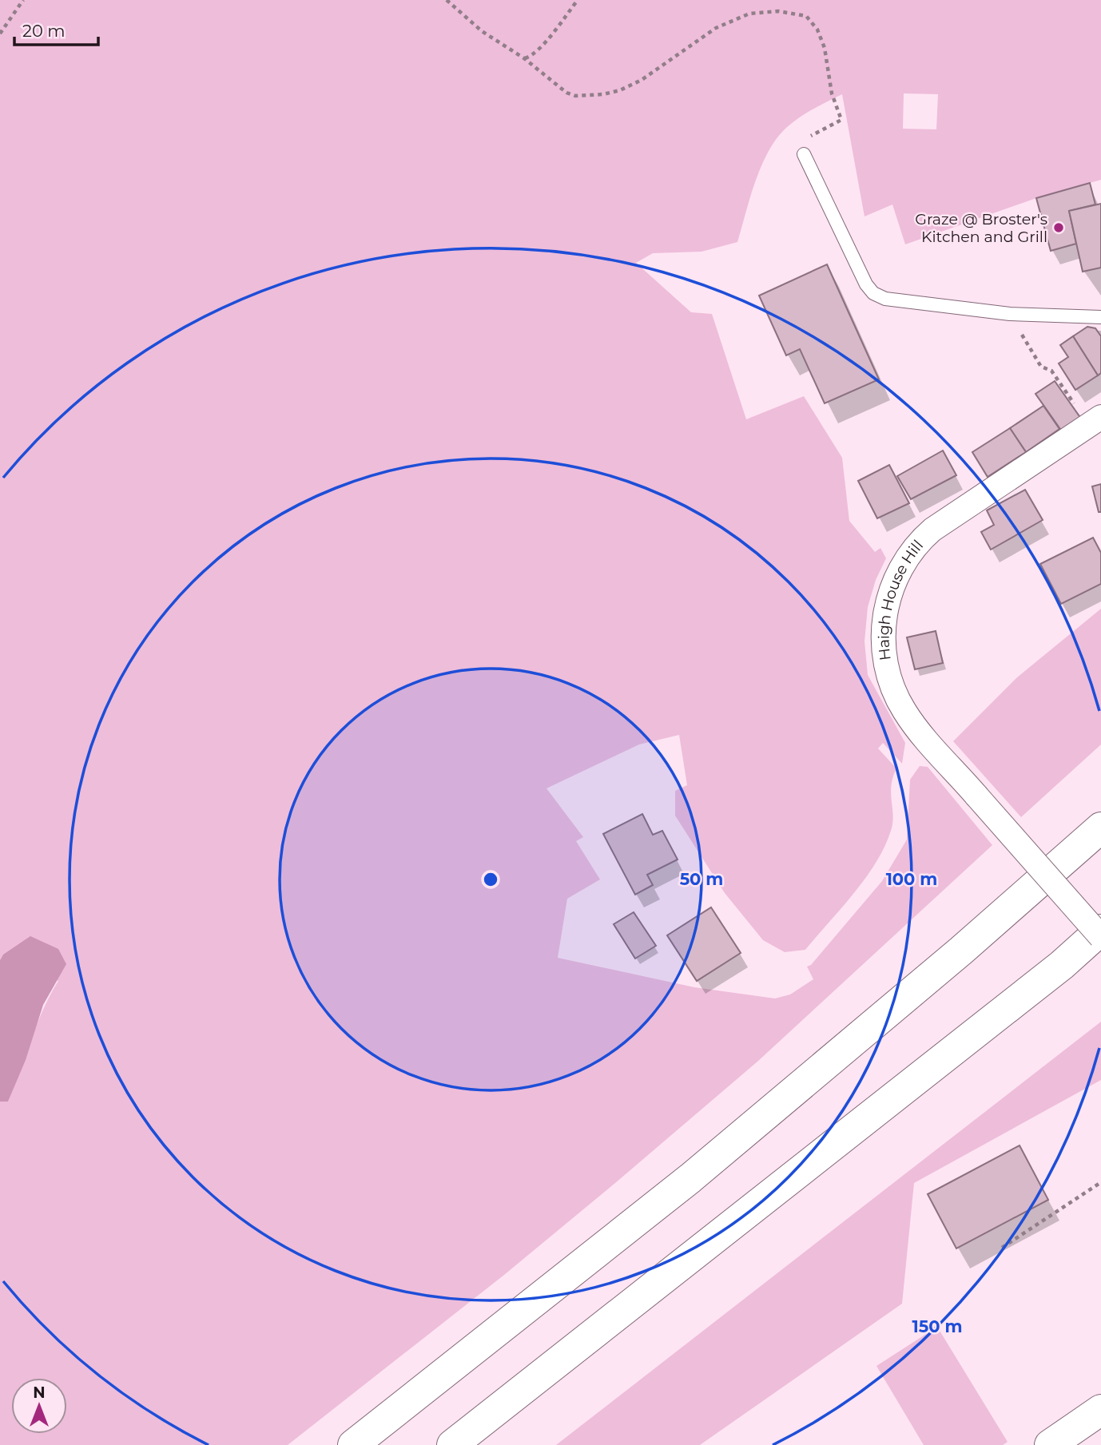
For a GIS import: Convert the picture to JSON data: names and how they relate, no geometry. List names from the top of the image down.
{
  "streets": {
    "street": ["Haigh House Hill"]
  },
  "places": ["Graze @ Broster's Kitchen and Grill"],
  "scale_bar": "20 m",
  "north": "top",
  "rings": ["50 m", "100 m", "150 m"]
}
